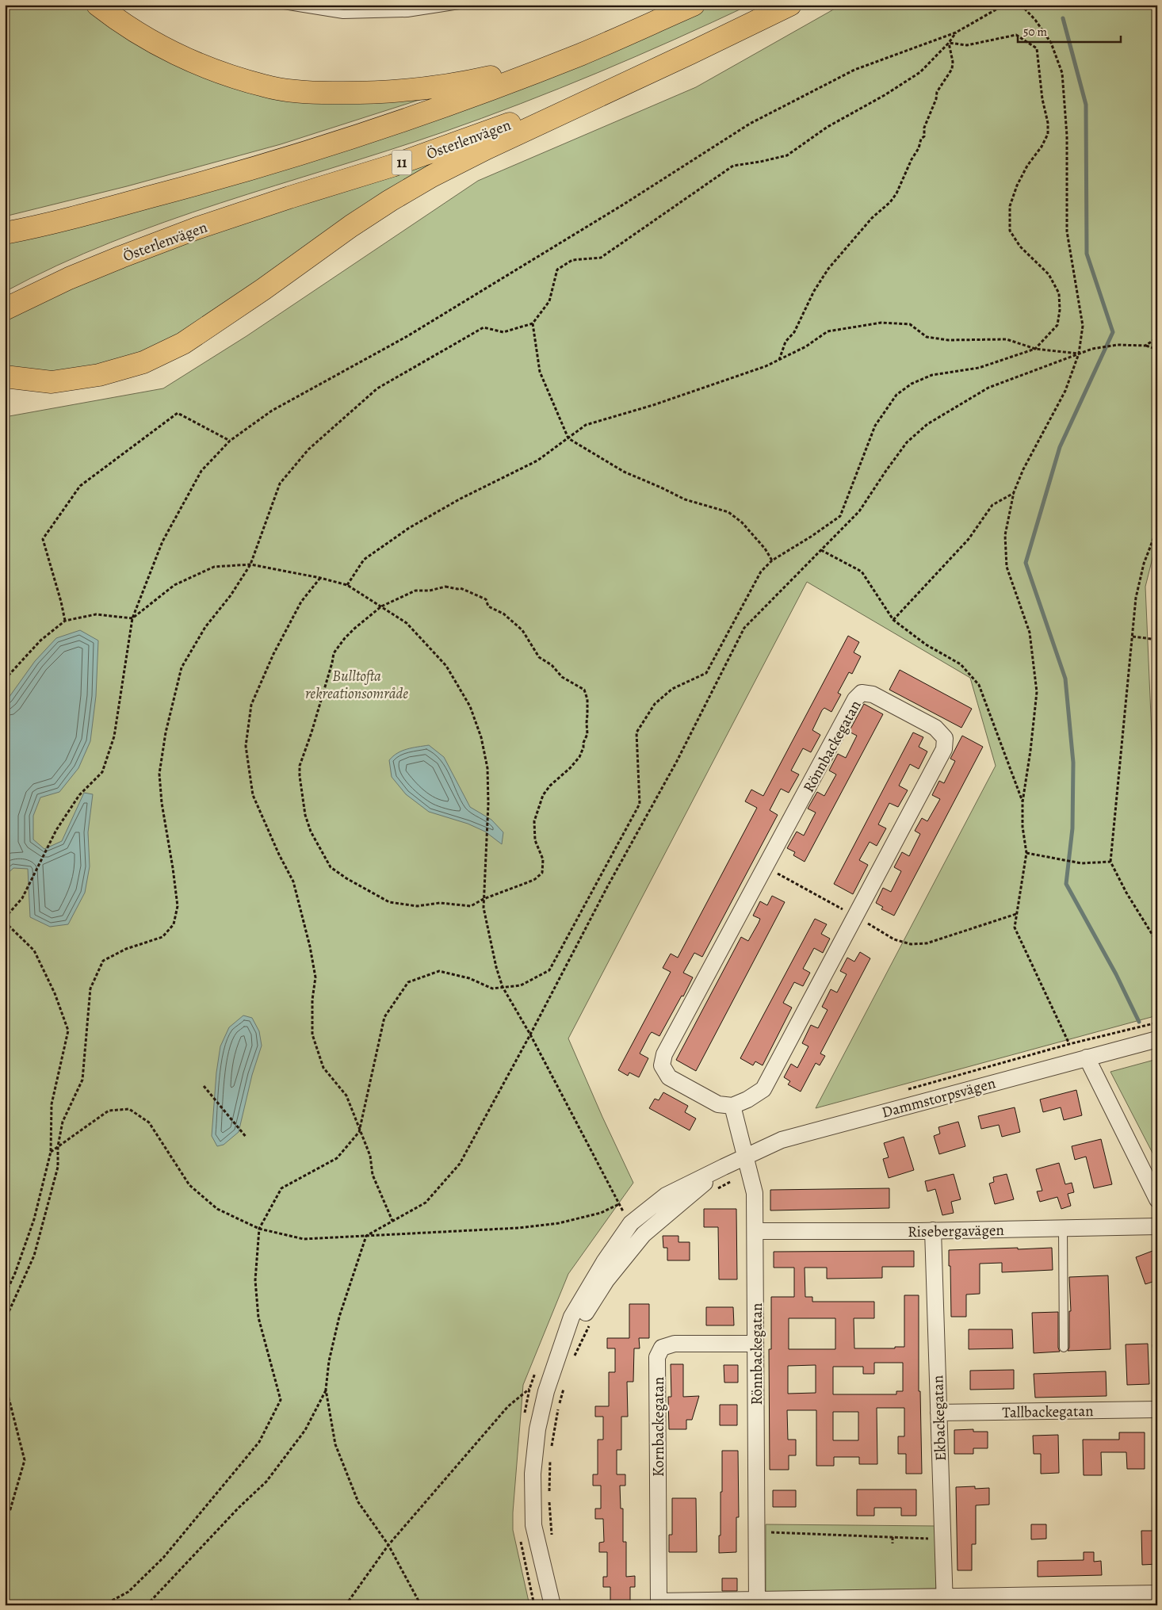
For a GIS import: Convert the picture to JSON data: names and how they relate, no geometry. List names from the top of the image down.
{
  "streets": {
    "highway": ["Österlenvägen", "11"],
    "street": [
      "Rönnbackegatan",
      "Dammstorpsvägen",
      "Risebergavägen",
      "Tallbackegatan",
      "Ekbackegatan",
      "Kornbackegatan"
    ]
  },
  "crossings": [
    ["Rönnbackegatan", "Dammstorpsvägen"],
    ["Rönnbackegatan", "Risebergavägen"],
    ["Rönnbackegatan", "Kornbackegatan"],
    ["Risebergavägen", "Ekbackegatan"],
    ["Tallbackegatan", "Ekbackegatan"]
  ],
  "parks": ["Bulltofta rekreationsområde"],
  "scale_bar": "50 m"
}
